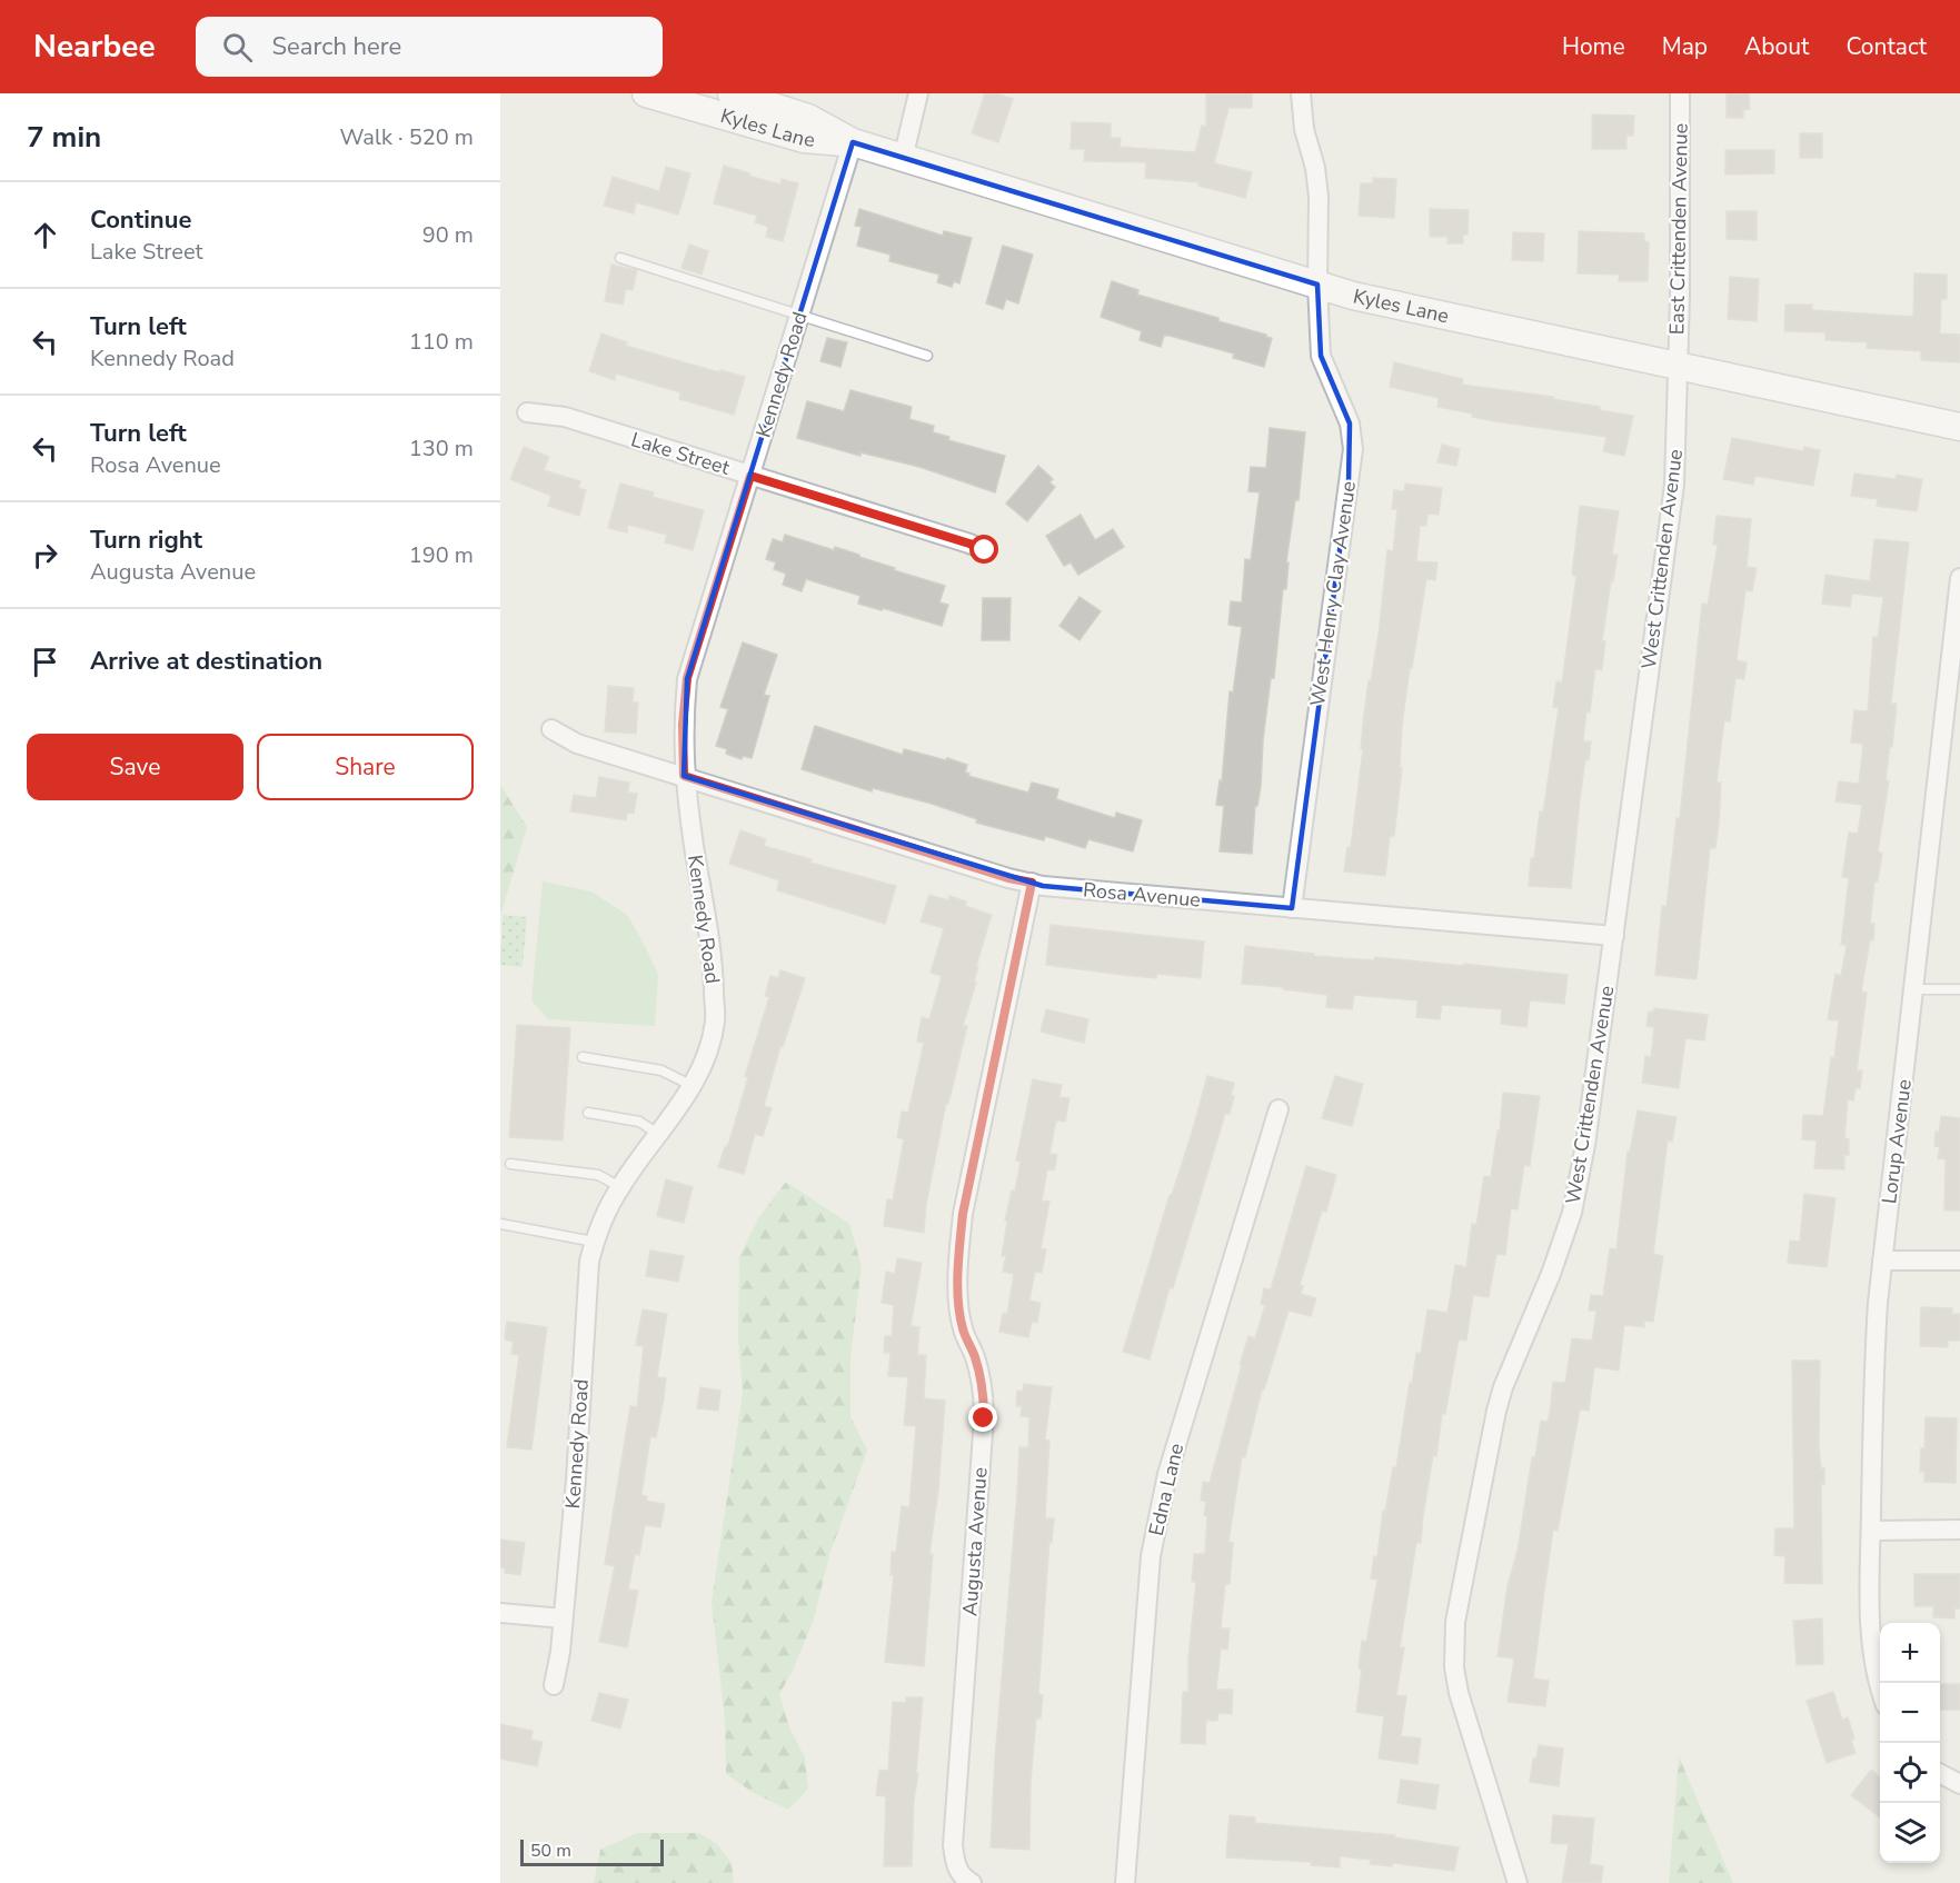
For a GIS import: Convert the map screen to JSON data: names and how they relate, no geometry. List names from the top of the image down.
{
  "streets": {
    "main road": ["Kyles Lane"],
    "street": [
      "East Crittenden Avenue",
      "Kennedy Road",
      "Lake Street",
      "West Crittenden Avenue",
      "West Henry Clay Avenue",
      "Rosa Avenue",
      "Lorup Avenue",
      "Edna Lane",
      "Augusta Avenue"
    ]
  },
  "crossings": [
    ["Kyles Lane", "East Crittenden Avenue"],
    ["Kyles Lane", "Kennedy Road"],
    ["Kyles Lane", "West Crittenden Avenue"],
    ["Kyles Lane", "West Henry Clay Avenue"],
    ["East Crittenden Avenue", "West Crittenden Avenue"],
    ["Kennedy Road", "Lake Street"],
    ["Kennedy Road", "Rosa Avenue"],
    ["West Crittenden Avenue", "Rosa Avenue"],
    ["West Henry Clay Avenue", "Rosa Avenue"],
    ["Rosa Avenue", "Augusta Avenue"]
  ],
  "scale_bar": "50 m",
  "page": {
    "header": "Nearbee",
    "search": "Search here",
    "nav": [
      "Home",
      "Map",
      "About",
      "Contact"
    ],
    "heading": ["7 min", "Walk · 520 m"],
    "list": [
      ["Continue", "Lake Street", "90 m"],
      ["Turn left", "Kennedy Road", "110 m"],
      ["Turn left", "Rosa Avenue", "130 m"],
      ["Turn right", "Augusta Avenue", "190 m"],
      "Arrive at destination"
    ],
    "buttons": ["Save", "Share"],
    "map_buttons": ["+", "−"],
    "scale": "50 m"
  }
}
